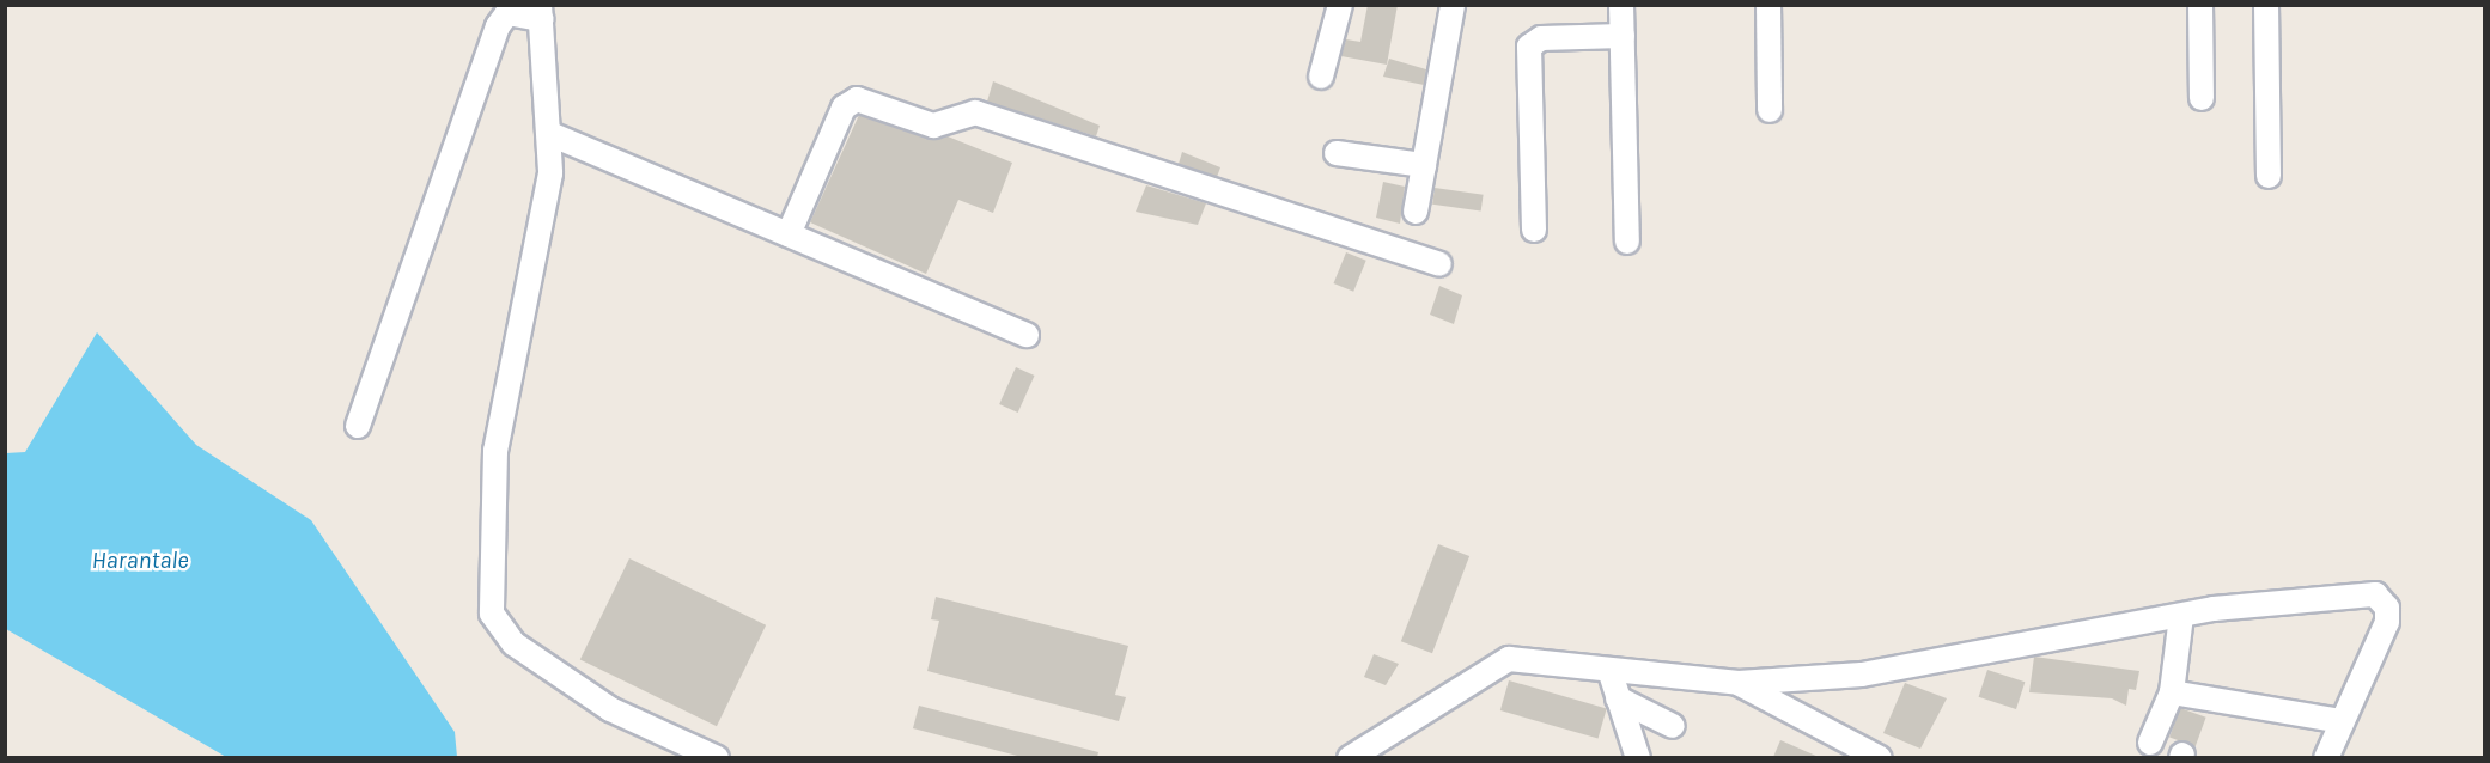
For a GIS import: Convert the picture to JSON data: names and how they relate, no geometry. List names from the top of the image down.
{
  "water": ["Harantale"]
}
